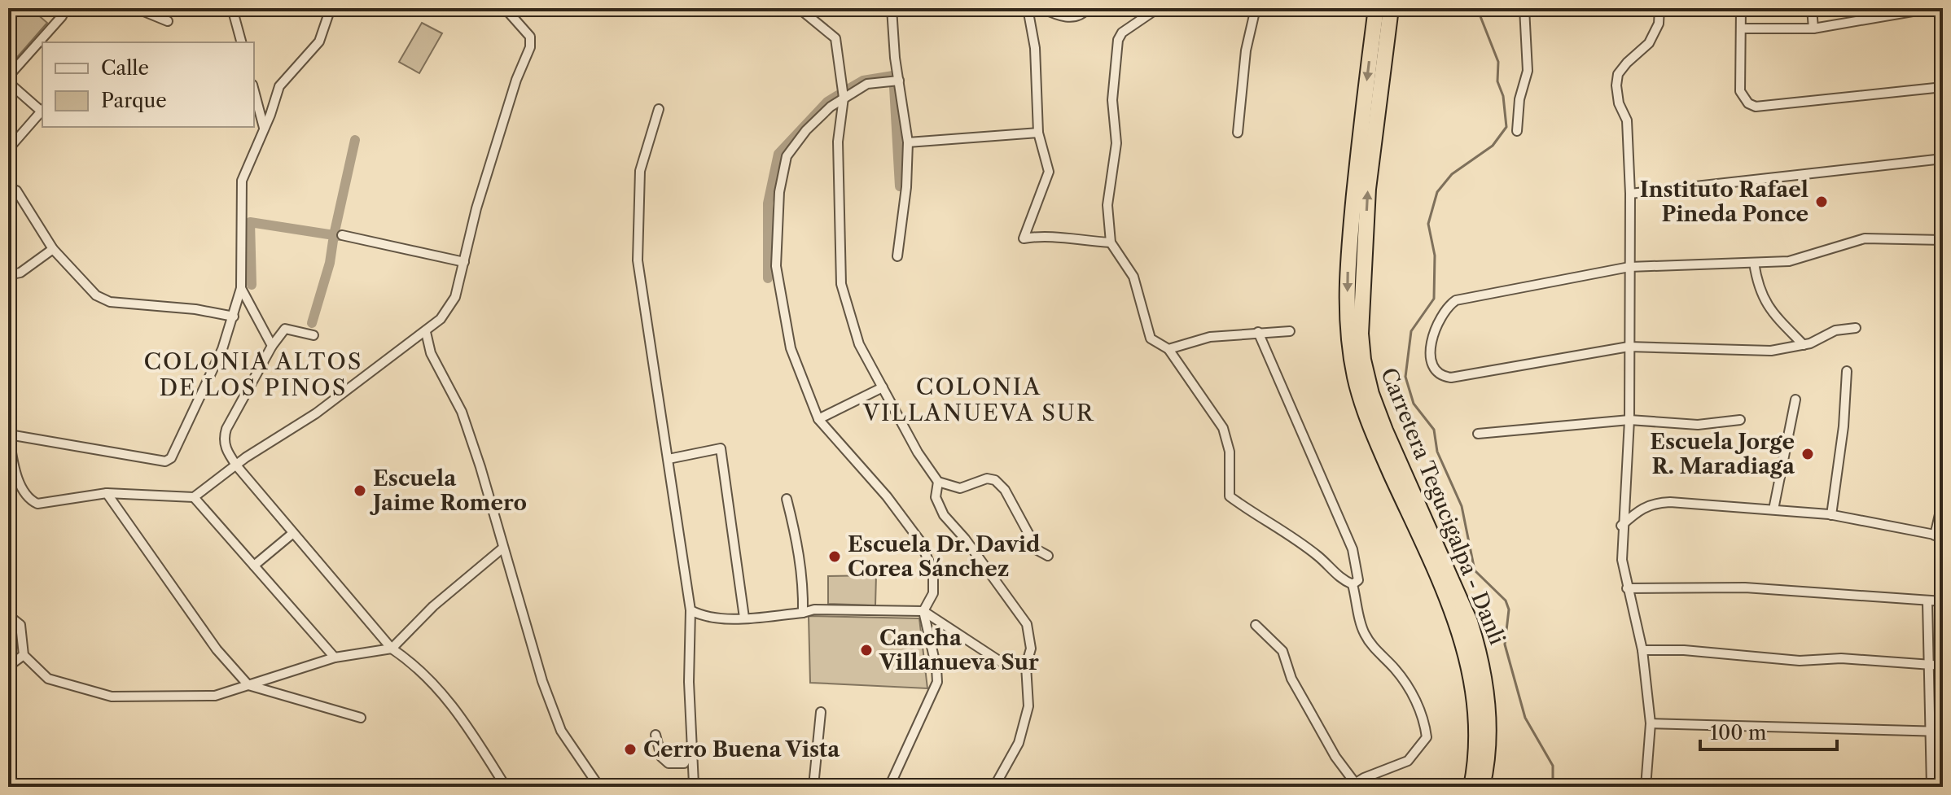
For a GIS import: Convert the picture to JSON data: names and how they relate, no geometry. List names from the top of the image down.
{
  "streets": {
    "highway": ["Carretera Tegucigalpa - Danli"]
  },
  "districts": ["COLONIA ALTOS DE LOS PINOS", "COLONIA VILLANUEVA SUR"],
  "places": [
    "Instituto Rafael Pineda Ponce",
    "Escuela Jorge R. Maradiaga",
    "Escuela Jaime Romero",
    "Escuela Dr. David Corea Sánchez",
    "Cancha Villanueva Sur",
    "Cerro Buena Vista"
  ],
  "legend": ["Calle", "Parque"],
  "scale_bar": "100 m"
}
